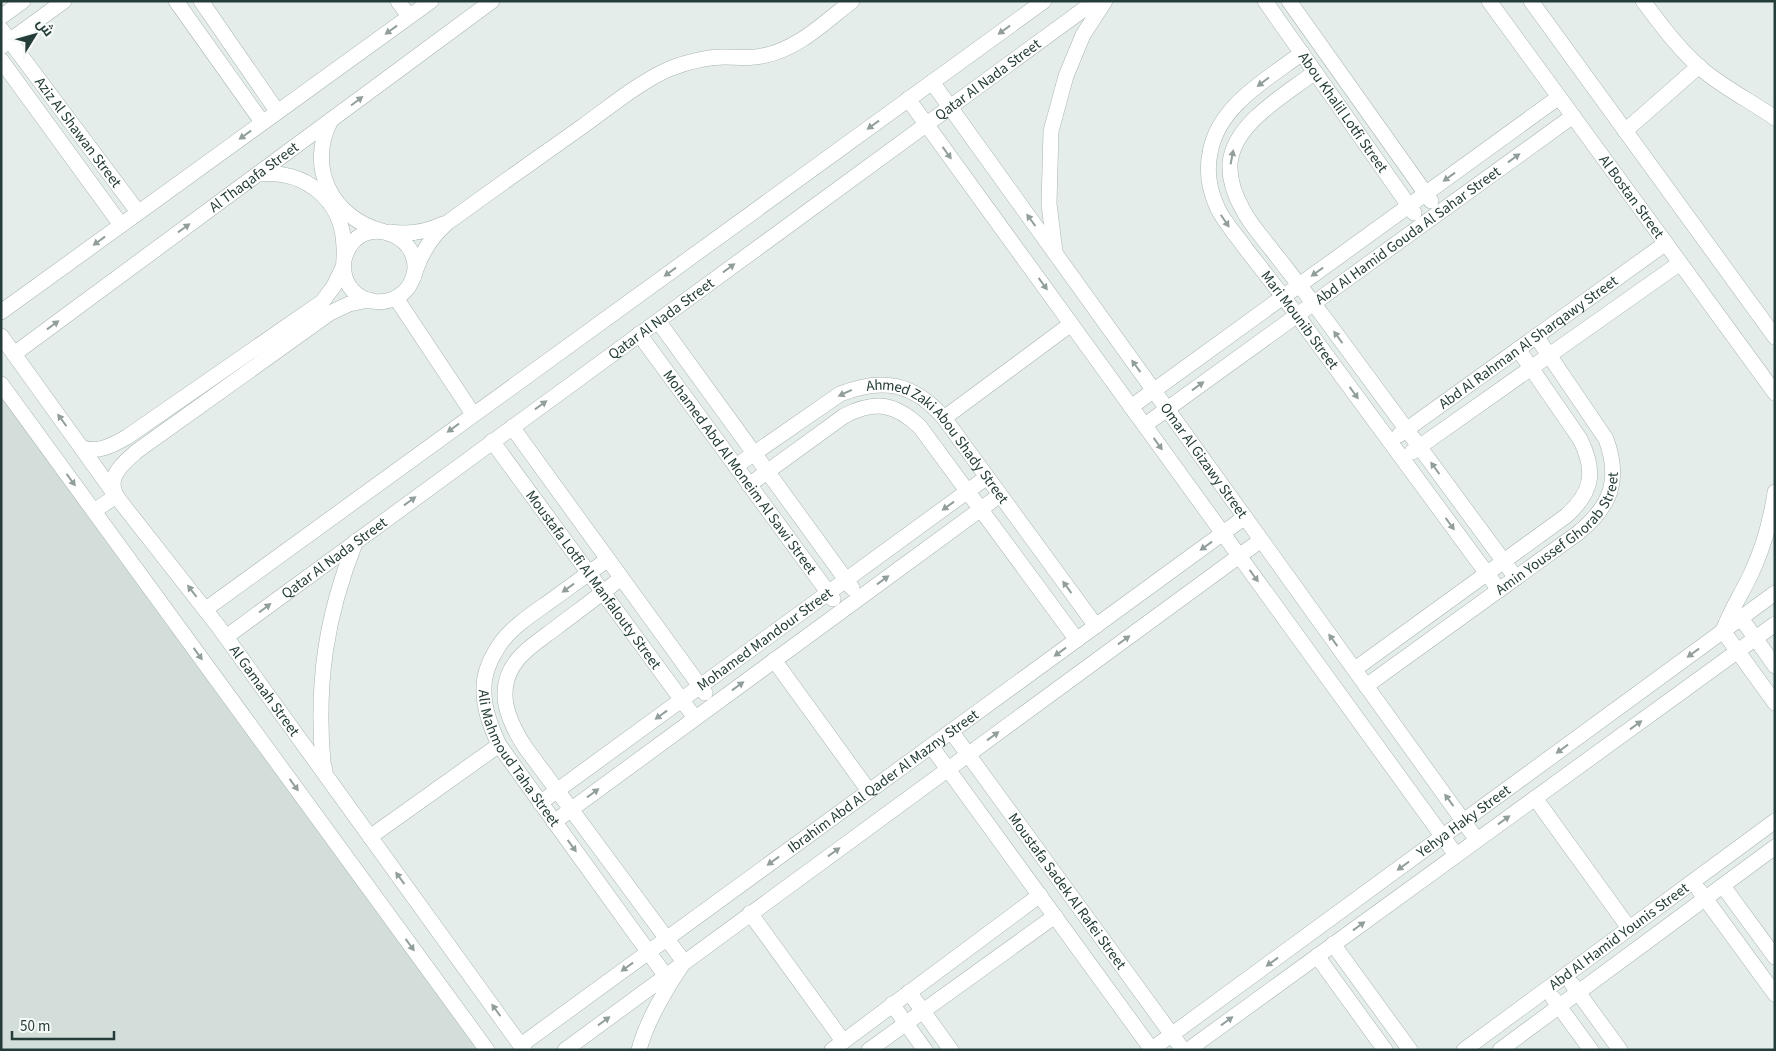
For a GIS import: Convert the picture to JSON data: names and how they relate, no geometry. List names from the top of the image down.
{
  "streets": {
    "street": [
      "Qatar Al Nada Street",
      "Abou Khalil Lotfi Street",
      "Aziz Al Shawan Street",
      "Al Thaqafa Street",
      "Al Bostan Street",
      "Abd Al Hamid Gouda Al Sahar Street",
      "Mari Mounib Street",
      "Abd Al Rahman Al Sharqawy Street",
      "Ahmed Zaki Abou Shady Street",
      "Omar Al Gizawy Street",
      "Mohamed Abd Al Moneim Al Sawi Street",
      "Amin Youssef Ghorab Street",
      "Moustafa Lotfi Al Manfalouty Street",
      "Mohamed Mandour Street",
      "Al Gamaah Street",
      "Ali Mahmoud Taha Street",
      "Ibrahim Abd Al Qader Al Mazny Street",
      "Yehya Haky Street",
      "Moustafa Sadek Al Rafei Street",
      "Abd Al Hamid Younis Street"
    ]
  },
  "crossings": [
    ["Qatar Al Nada Street", "Omar Al Gizawy Street"],
    ["Qatar Al Nada Street", "Mohamed Abd Al Moneim Al Sawi Street"],
    ["Qatar Al Nada Street", "Moustafa Lotfi Al Manfalouty Street"],
    ["Qatar Al Nada Street", "Al Gamaah Street"],
    ["Abou Khalil Lotfi Street", "Abd Al Hamid Gouda Al Sahar Street"],
    ["Abou Khalil Lotfi Street", "Mari Mounib Street"],
    ["Al Thaqafa Street", "Al Gamaah Street"],
    ["Al Bostan Street", "Abd Al Hamid Gouda Al Sahar Street"],
    ["Al Bostan Street", "Abd Al Rahman Al Sharqawy Street"],
    ["Abd Al Hamid Gouda Al Sahar Street", "Mari Mounib Street"],
    ["Abd Al Hamid Gouda Al Sahar Street", "Omar Al Gizawy Street"],
    ["Mari Mounib Street", "Abd Al Rahman Al Sharqawy Street"],
    ["Mari Mounib Street", "Amin Youssef Ghorab Street"],
    ["Abd Al Rahman Al Sharqawy Street", "Amin Youssef Ghorab Street"],
    ["Ahmed Zaki Abou Shady Street", "Mohamed Abd Al Moneim Al Sawi Street"],
    ["Ahmed Zaki Abou Shady Street", "Mohamed Mandour Street"],
    ["Ahmed Zaki Abou Shady Street", "Ibrahim Abd Al Qader Al Mazny Street"],
    ["Omar Al Gizawy Street", "Amin Youssef Ghorab Street"],
    ["Omar Al Gizawy Street", "Ibrahim Abd Al Qader Al Mazny Street"],
    ["Omar Al Gizawy Street", "Yehya Haky Street"],
    ["Mohamed Abd Al Moneim Al Sawi Street", "Mohamed Mandour Street"],
    ["Moustafa Lotfi Al Manfalouty Street", "Mohamed Mandour Street"],
    ["Moustafa Lotfi Al Manfalouty Street", "Ali Mahmoud Taha Street"],
    ["Mohamed Mandour Street", "Ali Mahmoud Taha Street"],
    ["Al Gamaah Street", "Ibrahim Abd Al Qader Al Mazny Street"],
    ["Ali Mahmoud Taha Street", "Ibrahim Abd Al Qader Al Mazny Street"],
    ["Ibrahim Abd Al Qader Al Mazny Street", "Moustafa Sadek Al Rafei Street"],
    ["Yehya Haky Street", "Moustafa Sadek Al Rafei Street"]
  ],
  "scale_bar": "50 m",
  "north": "top right"
}
